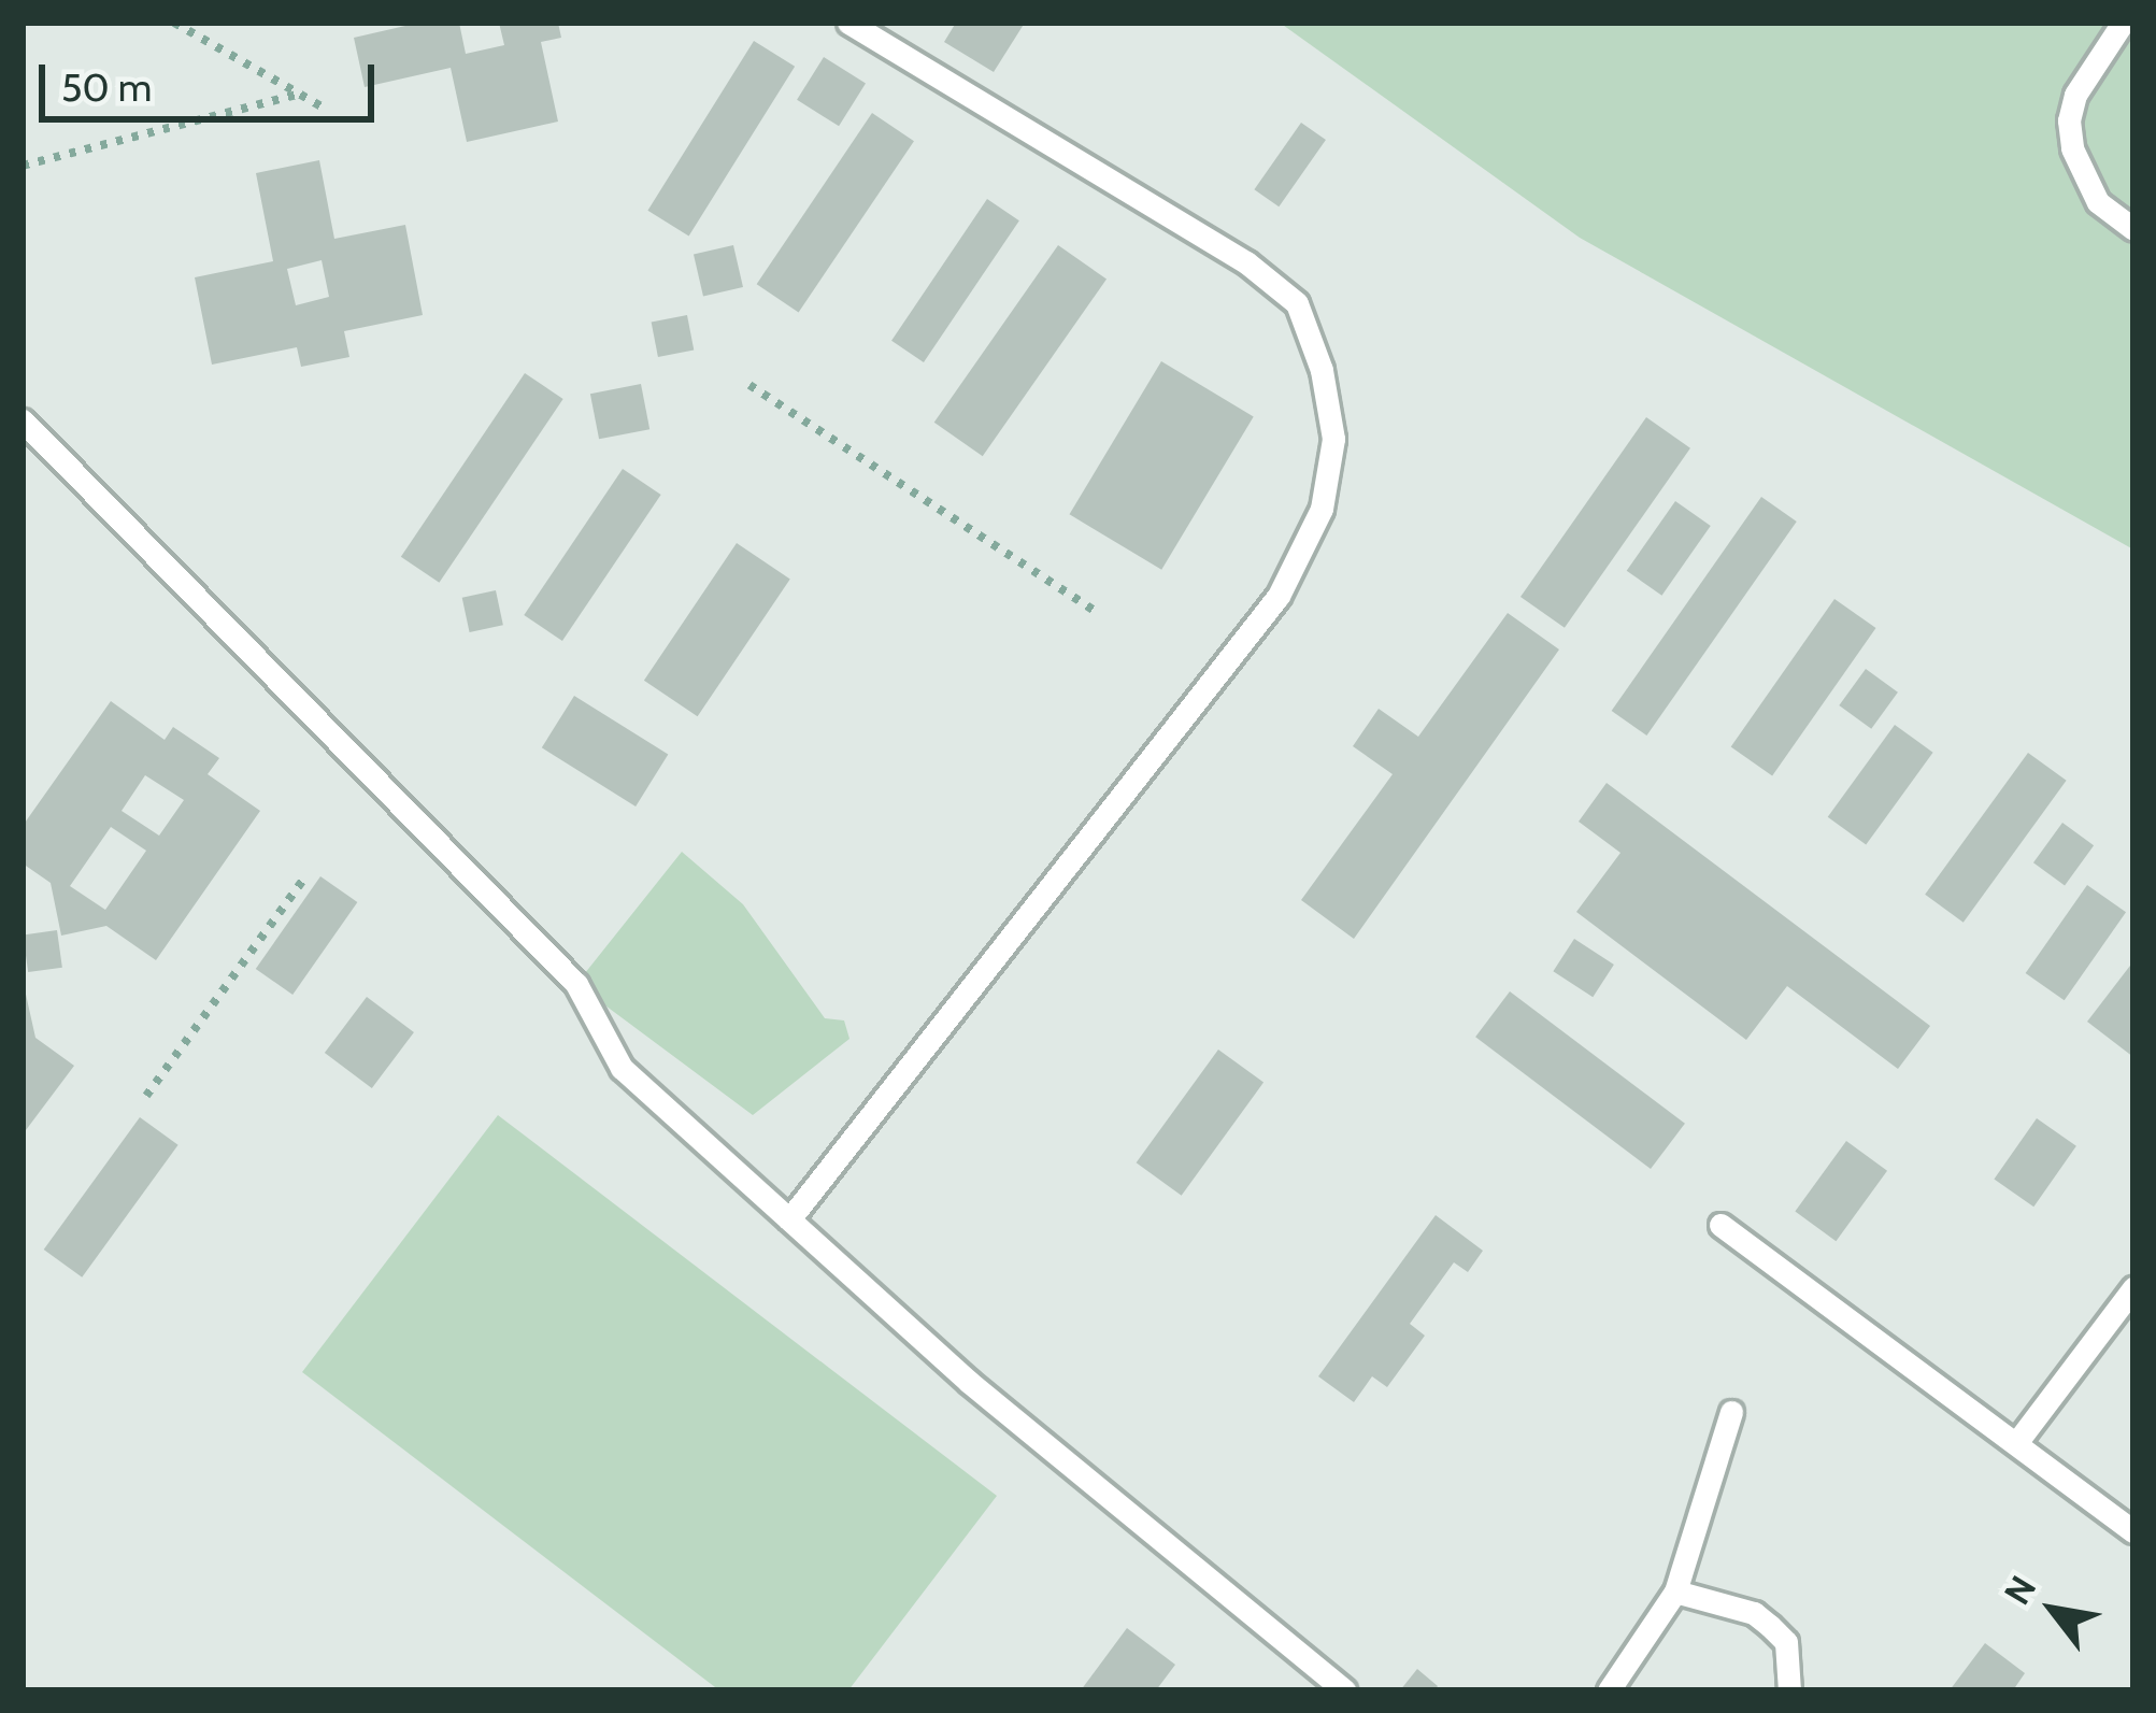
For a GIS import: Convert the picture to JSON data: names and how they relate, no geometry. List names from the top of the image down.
{
  "scale_bar": "50 m",
  "north": "top left"
}
